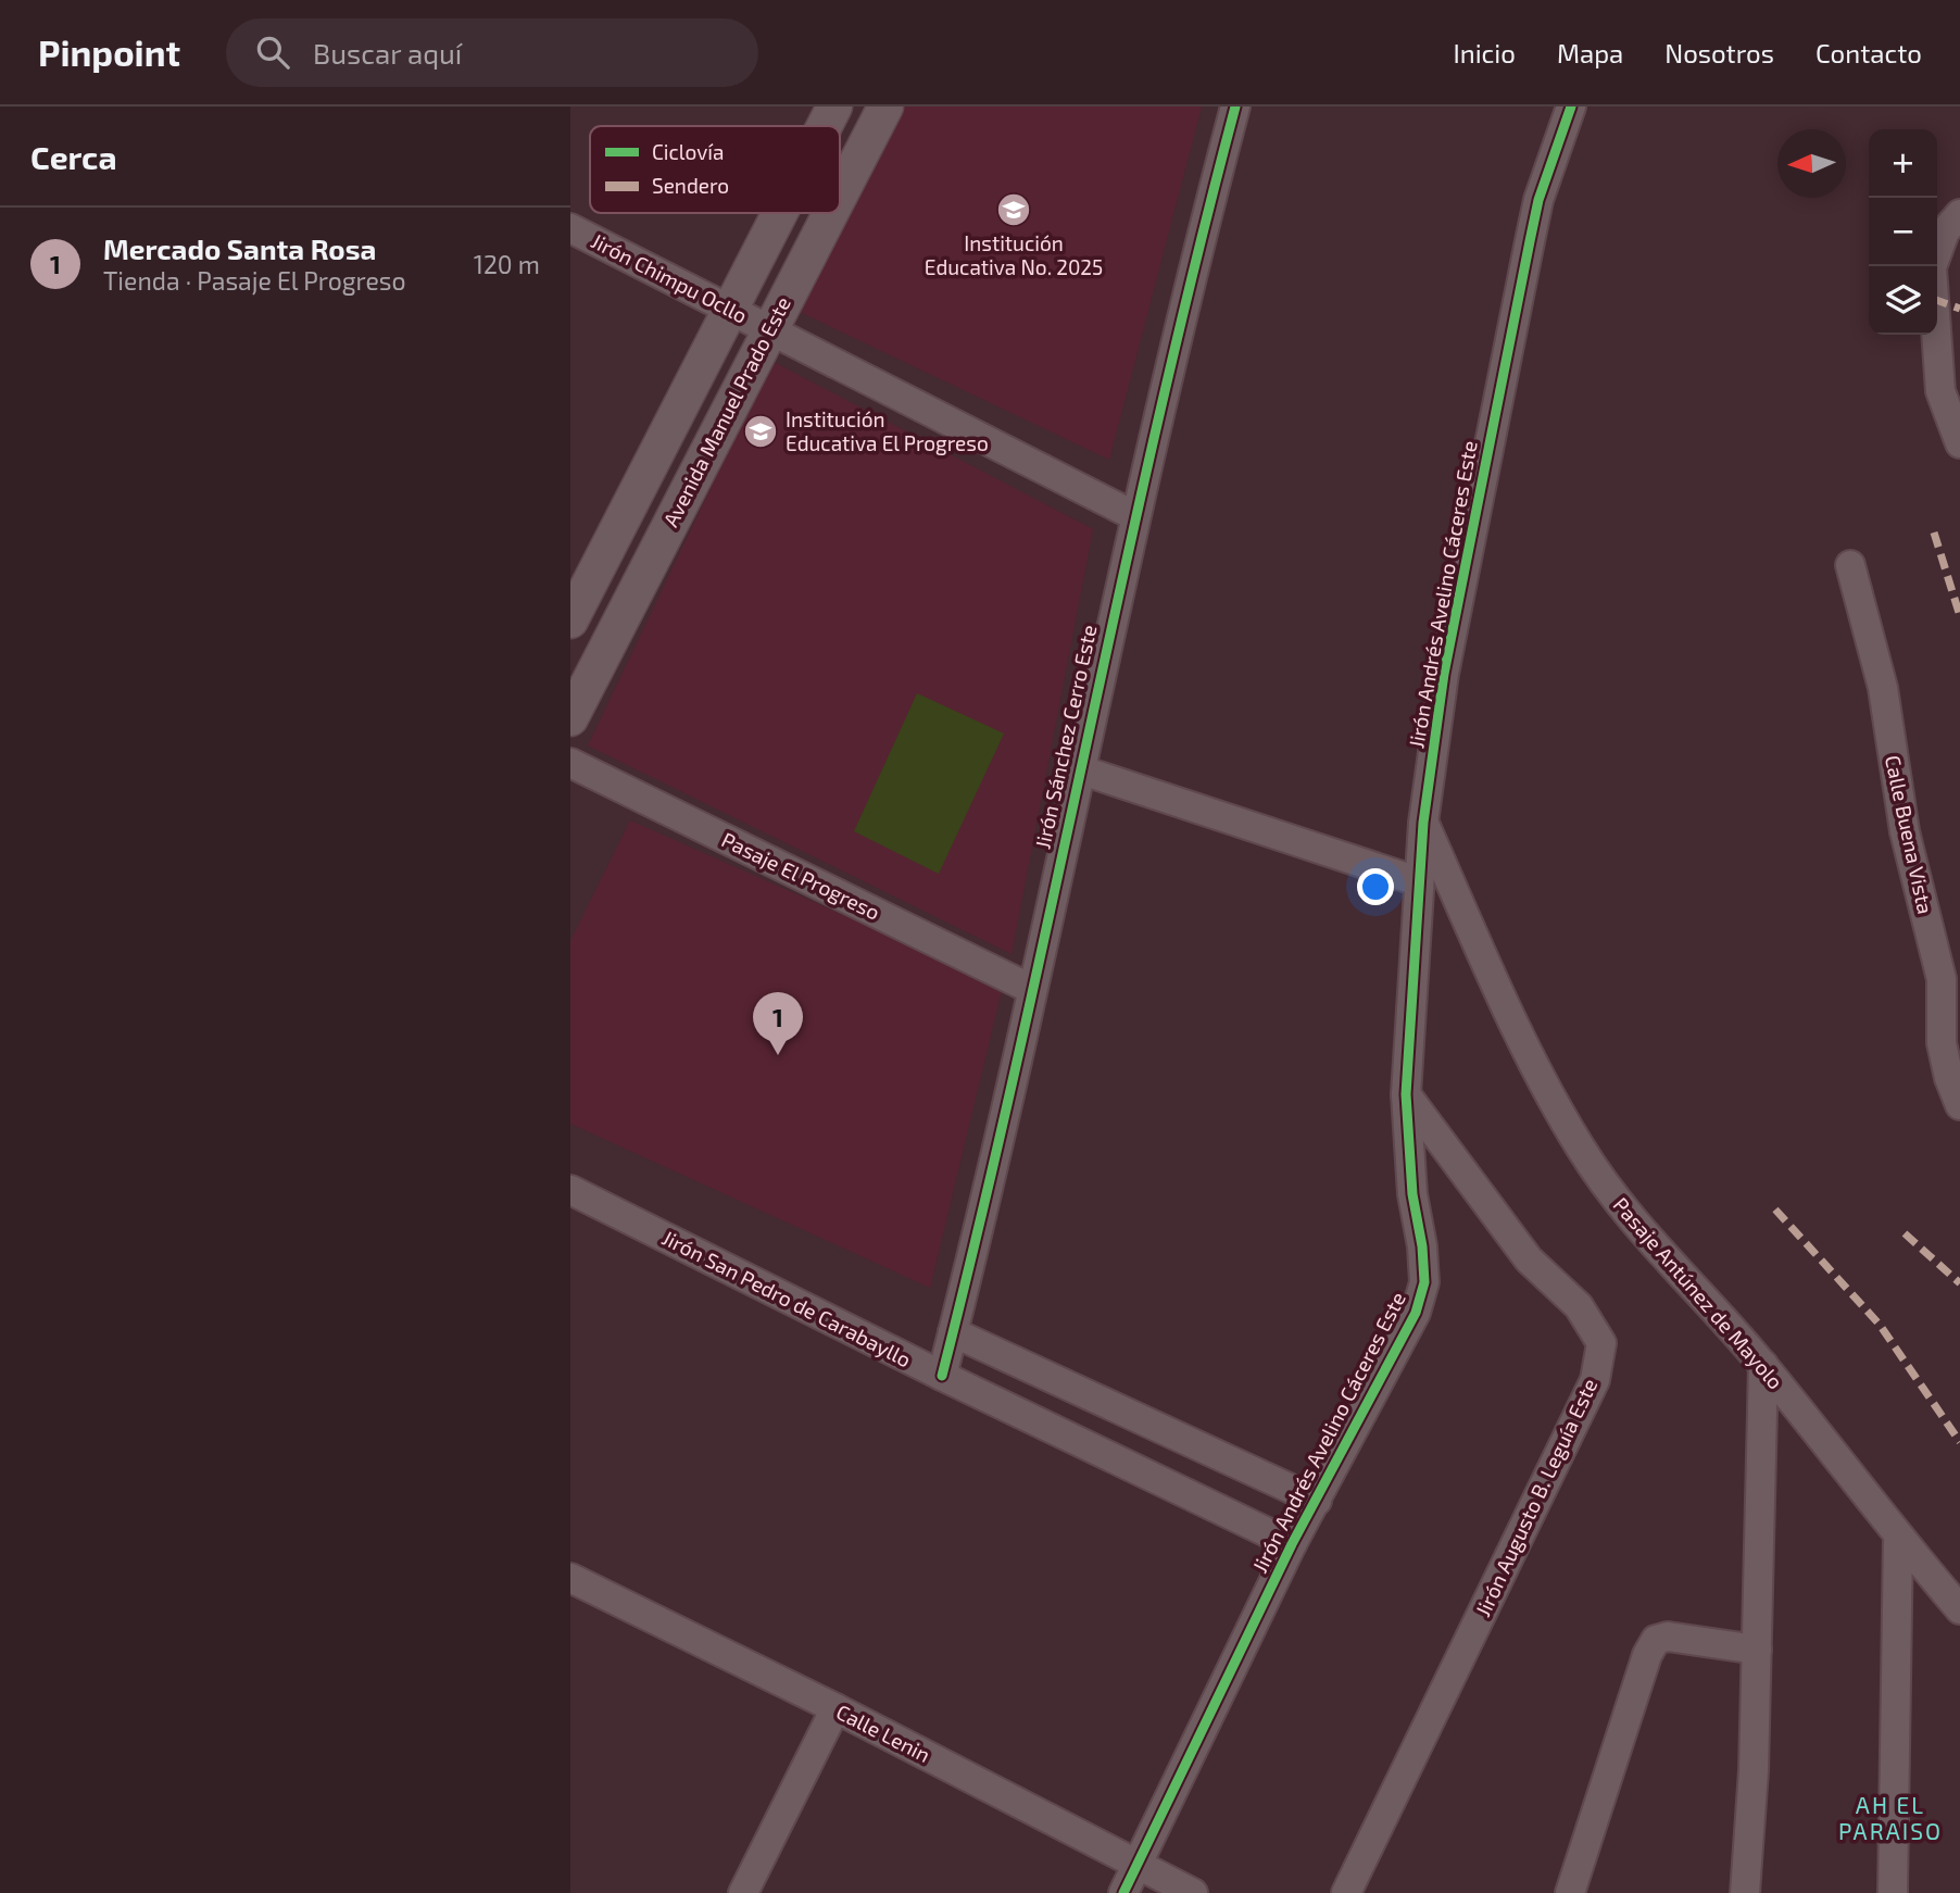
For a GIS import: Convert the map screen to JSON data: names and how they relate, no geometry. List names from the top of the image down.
{
  "streets": {
    "street": [
      "Jirón Chimpu Ocllo",
      "Avenida Manuel Prado Este",
      "Jirón Andrés Avelino Cáceres Este",
      "Jirón Sánchez Cerro Este",
      "Calle Buena Vista",
      "Pasaje El Progreso",
      "Pasaje Antúnez de Mayolo",
      "Jirón San Pedro de Carabayllo",
      "Jirón Augusto B. Leguía Este",
      "Calle Lenin"
    ]
  },
  "crossings": [
    ["Jirón Chimpu Ocllo", "Avenida Manuel Prado Este"],
    ["Jirón Chimpu Ocllo", "Jirón Sánchez Cerro Este"],
    ["Jirón Andrés Avelino Cáceres Este", "Pasaje Antúnez de Mayolo"],
    ["Jirón Andrés Avelino Cáceres Este", "Jirón San Pedro de Carabayllo"],
    ["Jirón Andrés Avelino Cáceres Este", "Jirón Augusto B. Leguía Este"],
    ["Jirón Andrés Avelino Cáceres Este", "Calle Lenin"],
    ["Jirón Sánchez Cerro Este", "Pasaje El Progreso"],
    ["Jirón Sánchez Cerro Este", "Jirón San Pedro de Carabayllo"]
  ],
  "districts": ["AH EL PARAISO"],
  "places": {
    "school or university": ["Institución Educativa No. 2025", "Institución Educativa El Progreso"]
  },
  "legend": ["Ciclovía", "Sendero"],
  "north": "left",
  "page": {
    "header": "Pinpoint",
    "search": "Buscar aquí",
    "nav": [
      "Inicio",
      "Mapa",
      "Nosotros",
      "Contacto"
    ],
    "heading": "Cerca",
    "map_buttons": ["+", "−"],
    "list": [
      {
        "mark": "1",
        "name": "Mercado Santa Rosa",
        "note": "Tienda · Pasaje El Progreso",
        "value": "120 m"
      }
    ],
    "pins": "1"
  }
}
